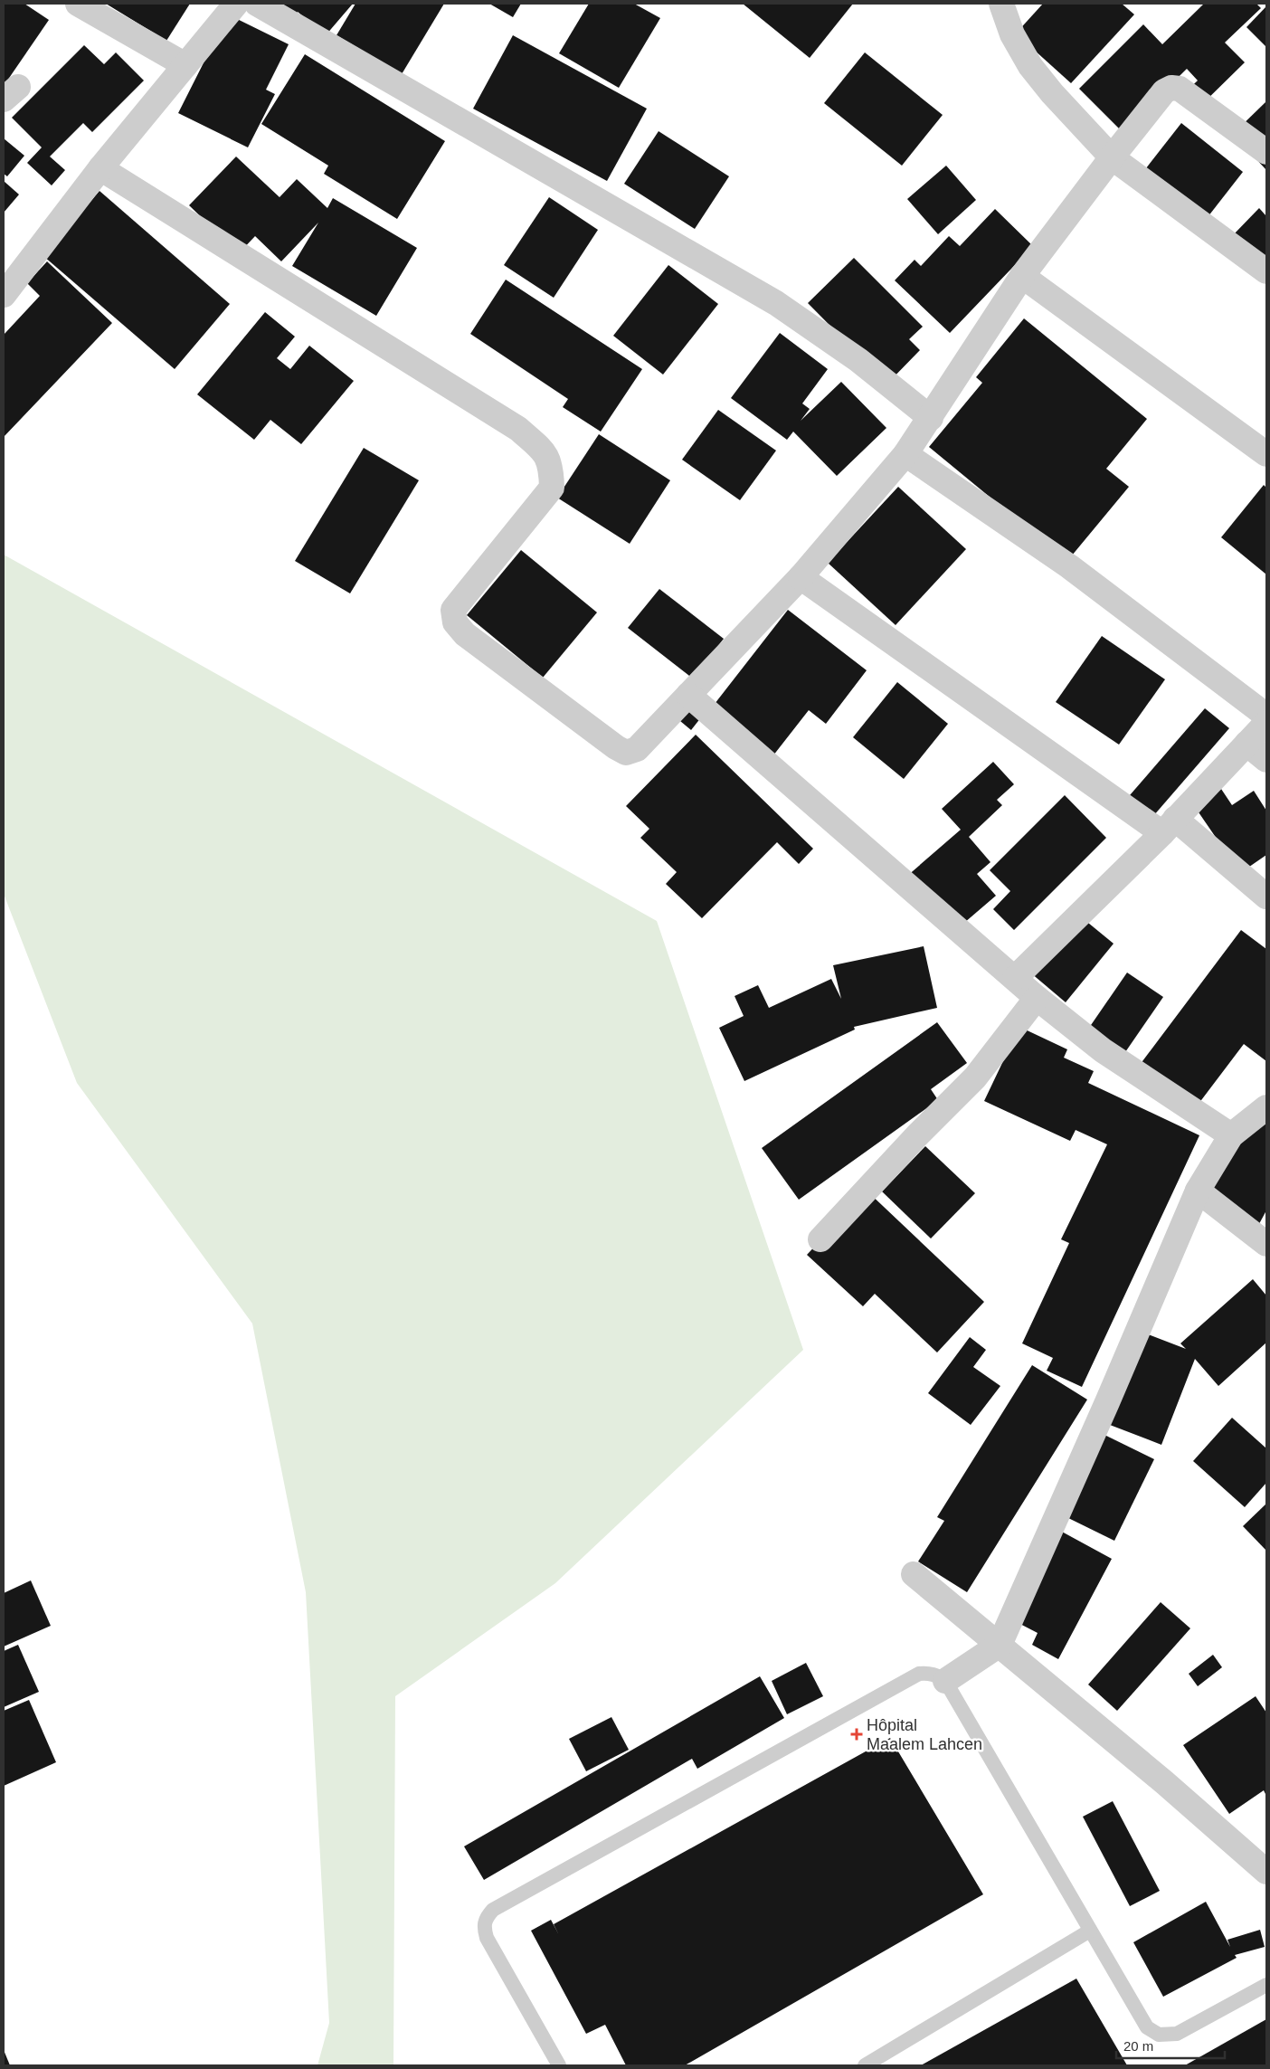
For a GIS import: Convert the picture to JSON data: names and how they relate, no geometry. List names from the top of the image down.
{
  "places": {
    "health": ["Hôpital Maalem Lahcen"]
  },
  "scale_bar": "20 m"
}
